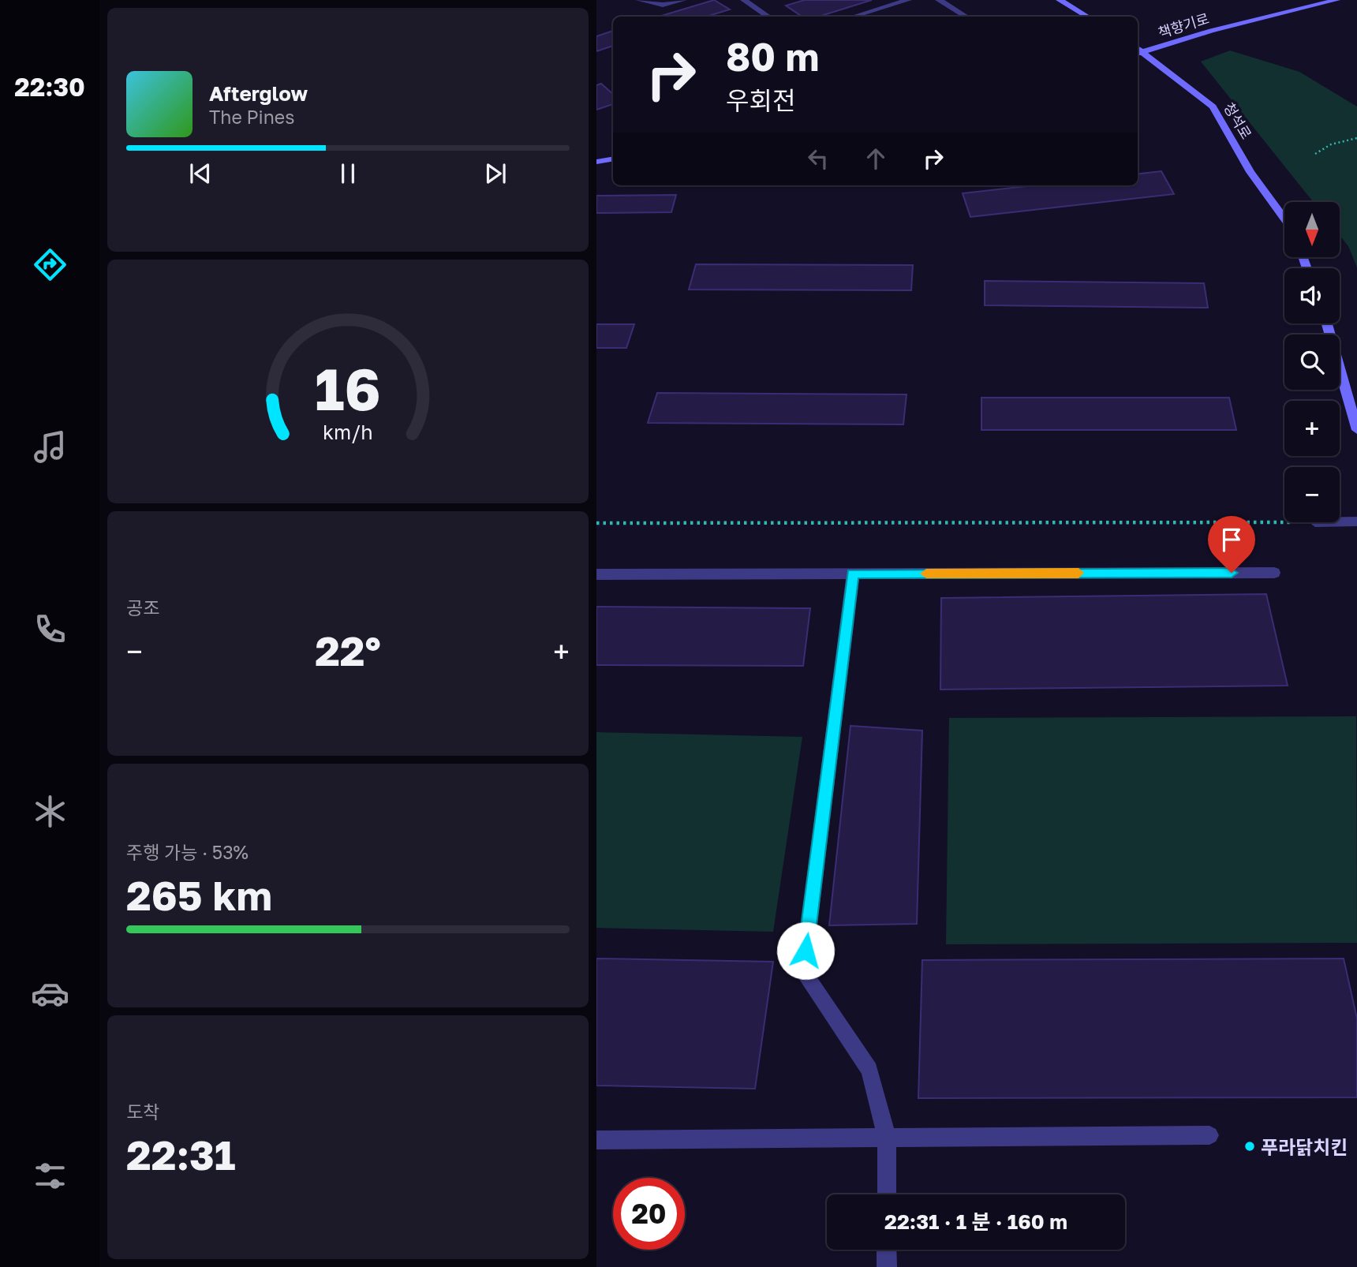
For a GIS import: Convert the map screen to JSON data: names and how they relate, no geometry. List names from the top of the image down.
{
  "streets": {
    "main road": ["책향기로", "청석로"]
  },
  "crossings": [
    ["책향기로", "청석로"]
  ],
  "places": ["푸라닭치킨"],
  "north": "bottom",
  "page": {
    "tabs": "22:30",
    "turn": ["80 m", "우회전"],
    "song": ["Afterglow", "The Pines"],
    "map_buttons": ["+", "−"],
    "tile": [
      "공조",
      ["주행 가능 · 53%", "265 km"],
      ["도착", "22:31"]
    ],
    "heat": ["−", "22°", "+"],
    "limit": "20",
    "trip": "22:31 · 1 분 · 160 m",
    "gauge": ["16", "km/h"]
  }
}
